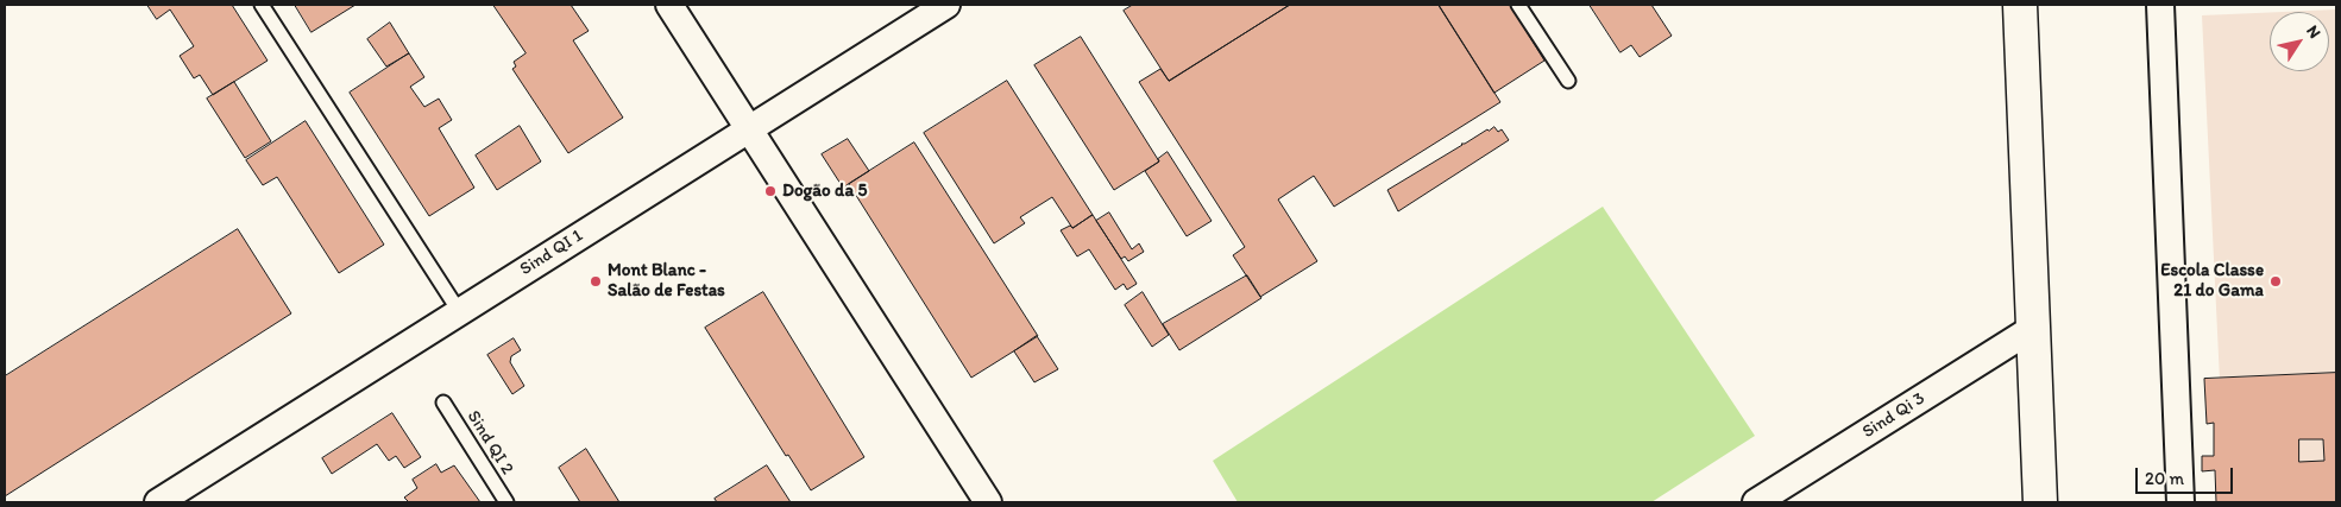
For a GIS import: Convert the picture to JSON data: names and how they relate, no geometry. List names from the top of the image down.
{
  "streets": {
    "street": ["Sind QI 1", "Sind Qi 3"],
    "lane": ["Sind QI 2"]
  },
  "places": ["Dogão da 5", "Mont Blanc - Salão de Festas", "Escola Classe 21 do Gama"],
  "scale_bar": "20 m",
  "north": "top right"
}
